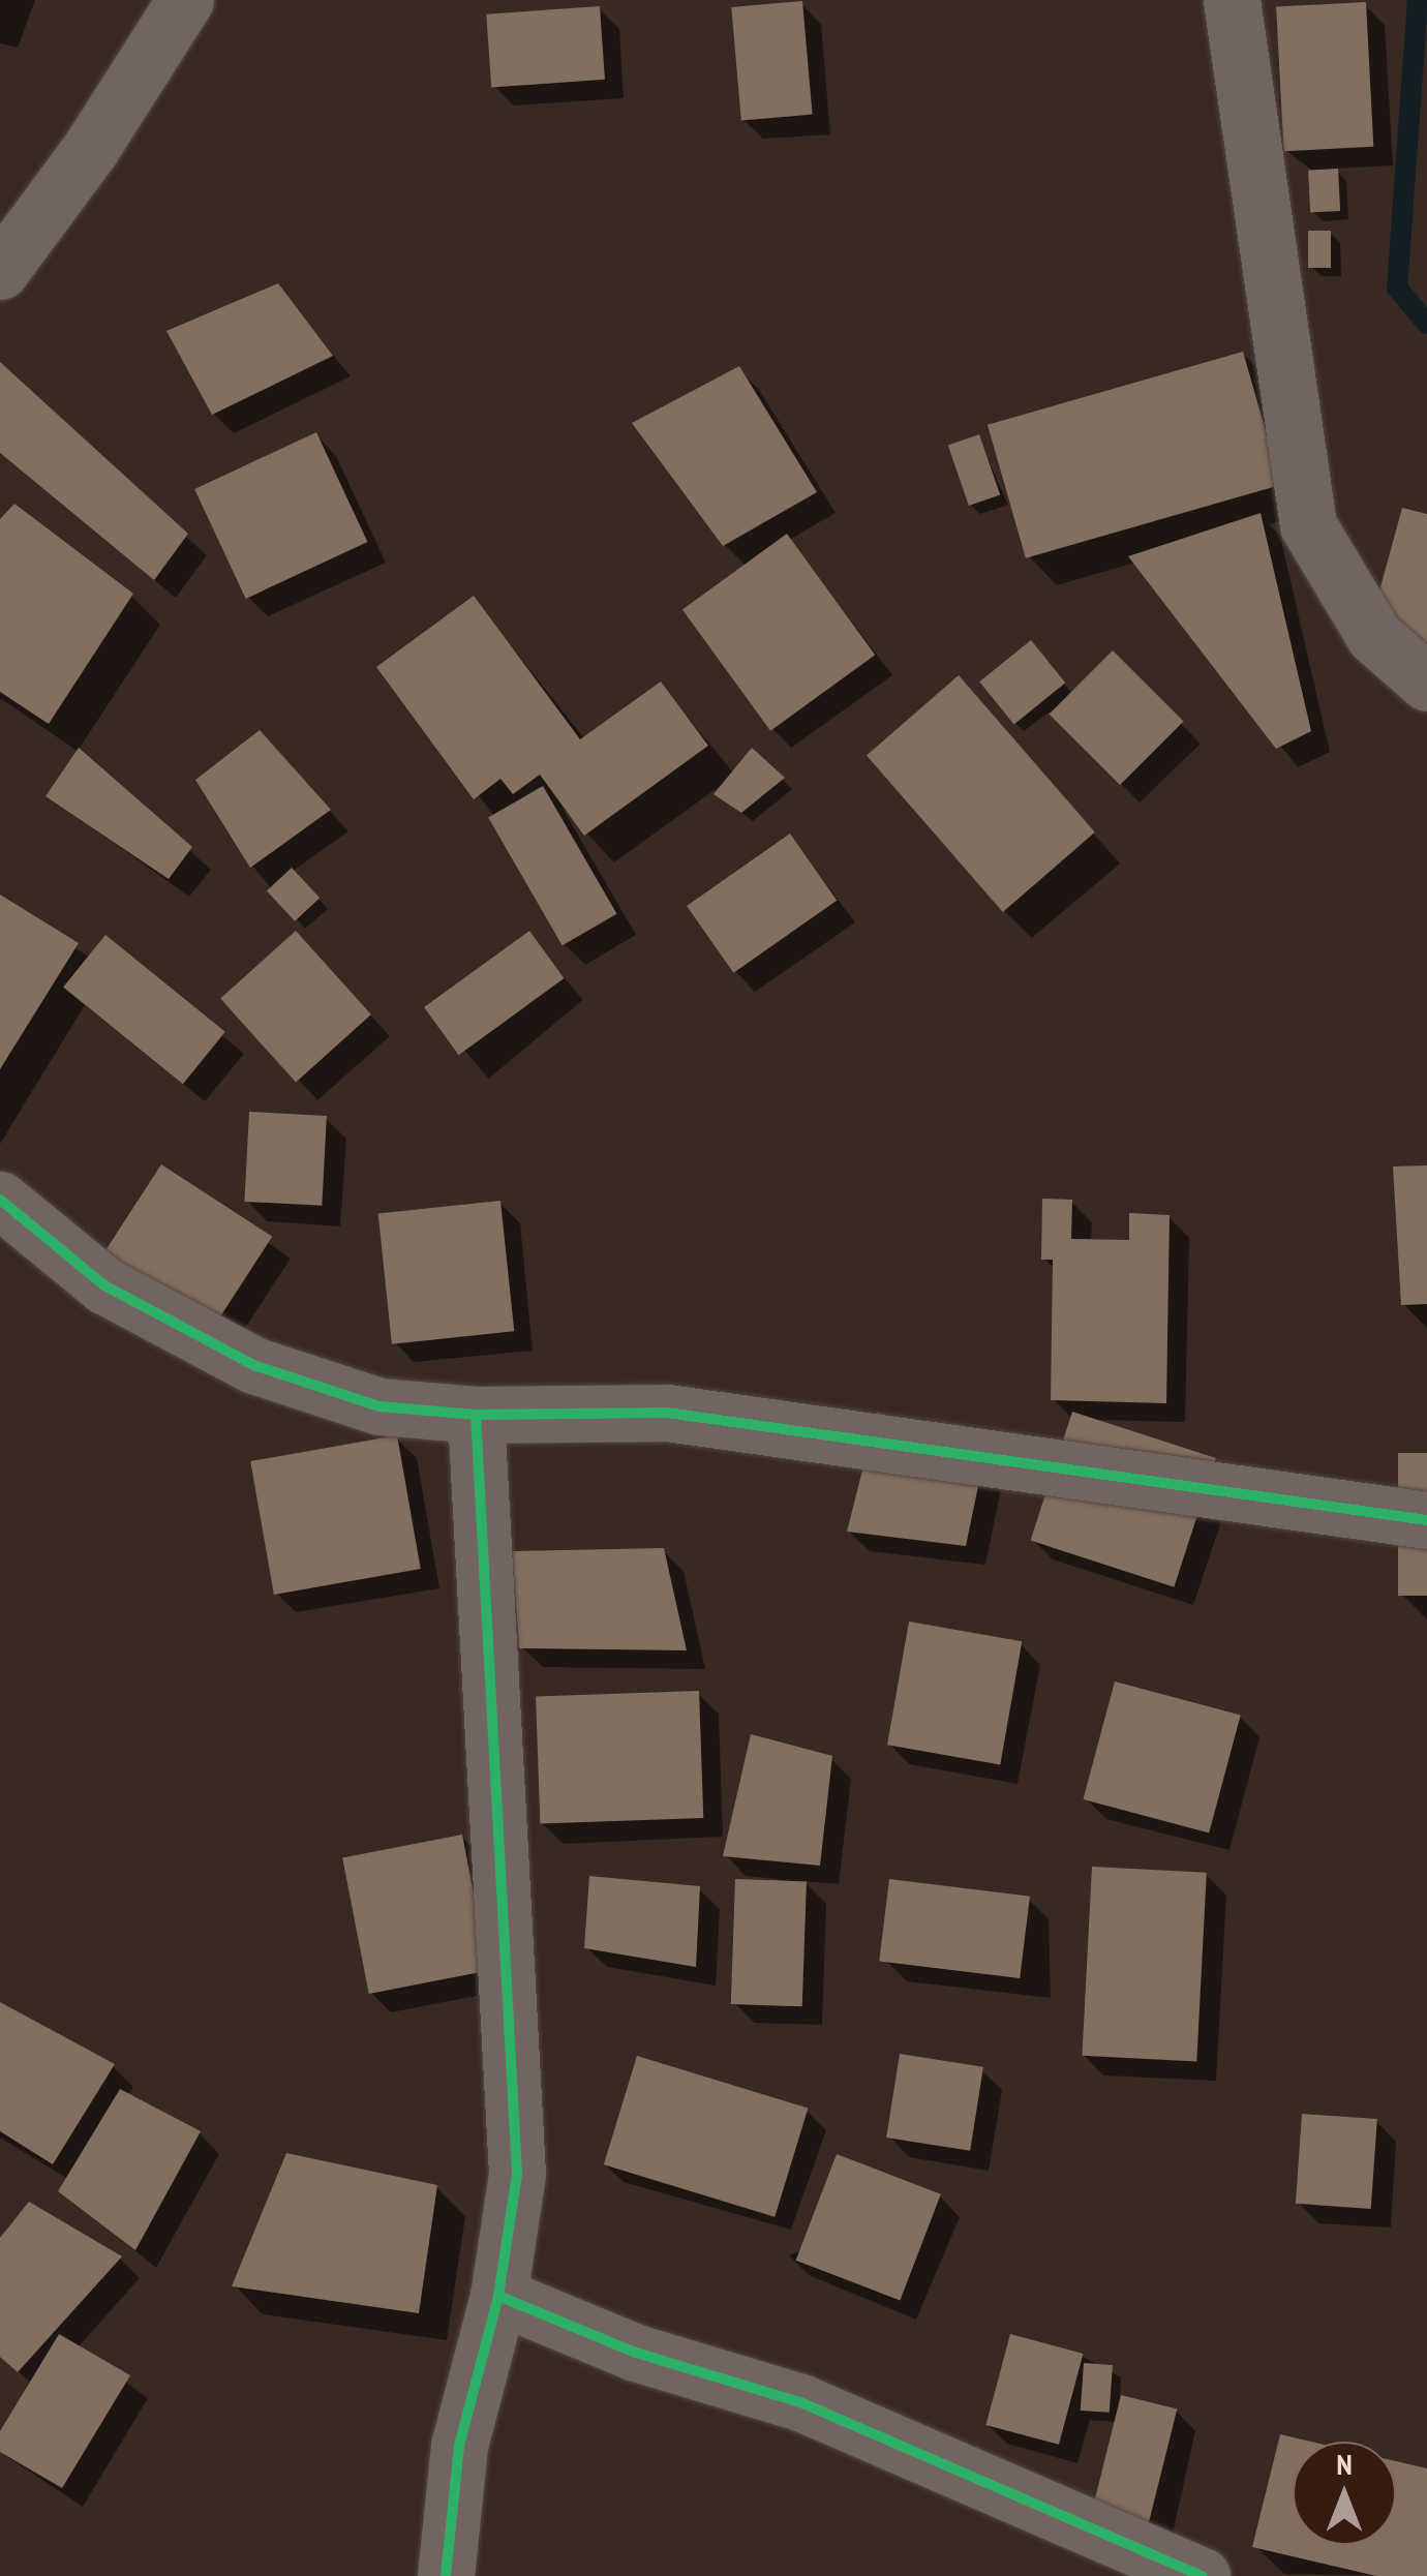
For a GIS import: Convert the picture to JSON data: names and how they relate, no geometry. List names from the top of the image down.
{
  "north": "top"
}
